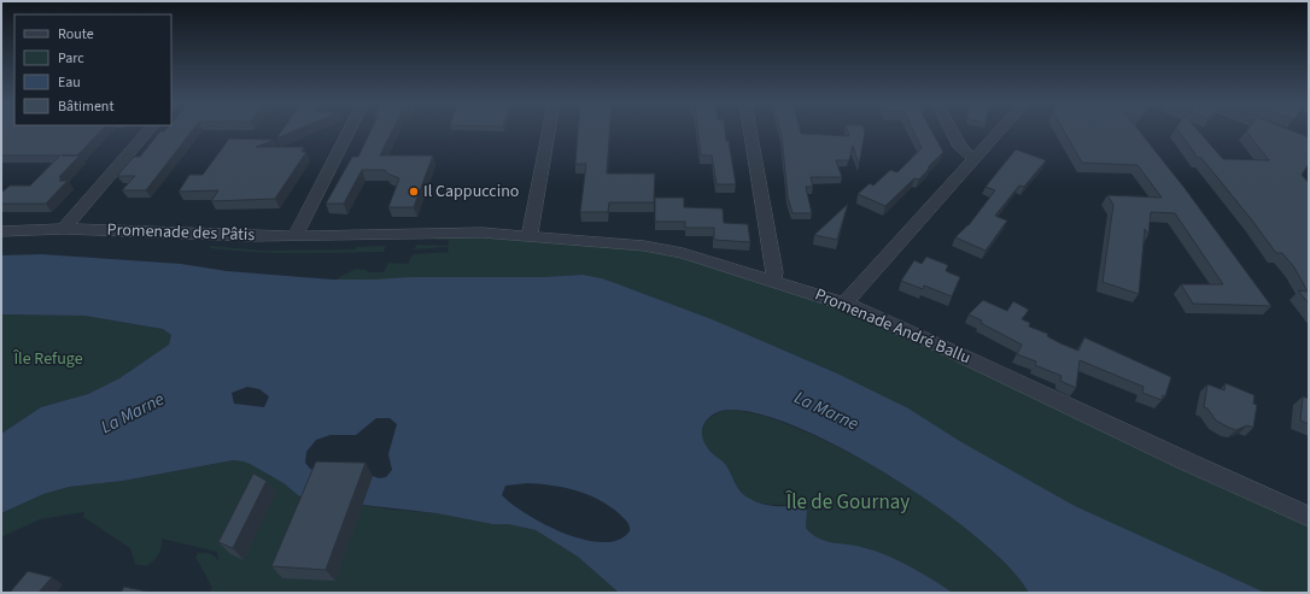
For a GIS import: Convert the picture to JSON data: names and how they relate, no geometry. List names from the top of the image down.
{
  "streets": {
    "street": ["Promenade des Pâtis", "Promenade André Ballu"]
  },
  "crossings": [
    ["Promenade des Pâtis", "Promenade André Ballu"]
  ],
  "water": ["La Marne"],
  "parks": ["Île Refuge", "Île de Gournay"],
  "places": ["Il Cappuccino"],
  "legend": [
    "Route",
    "Parc",
    "Eau",
    "Bâtiment"
  ]
}
